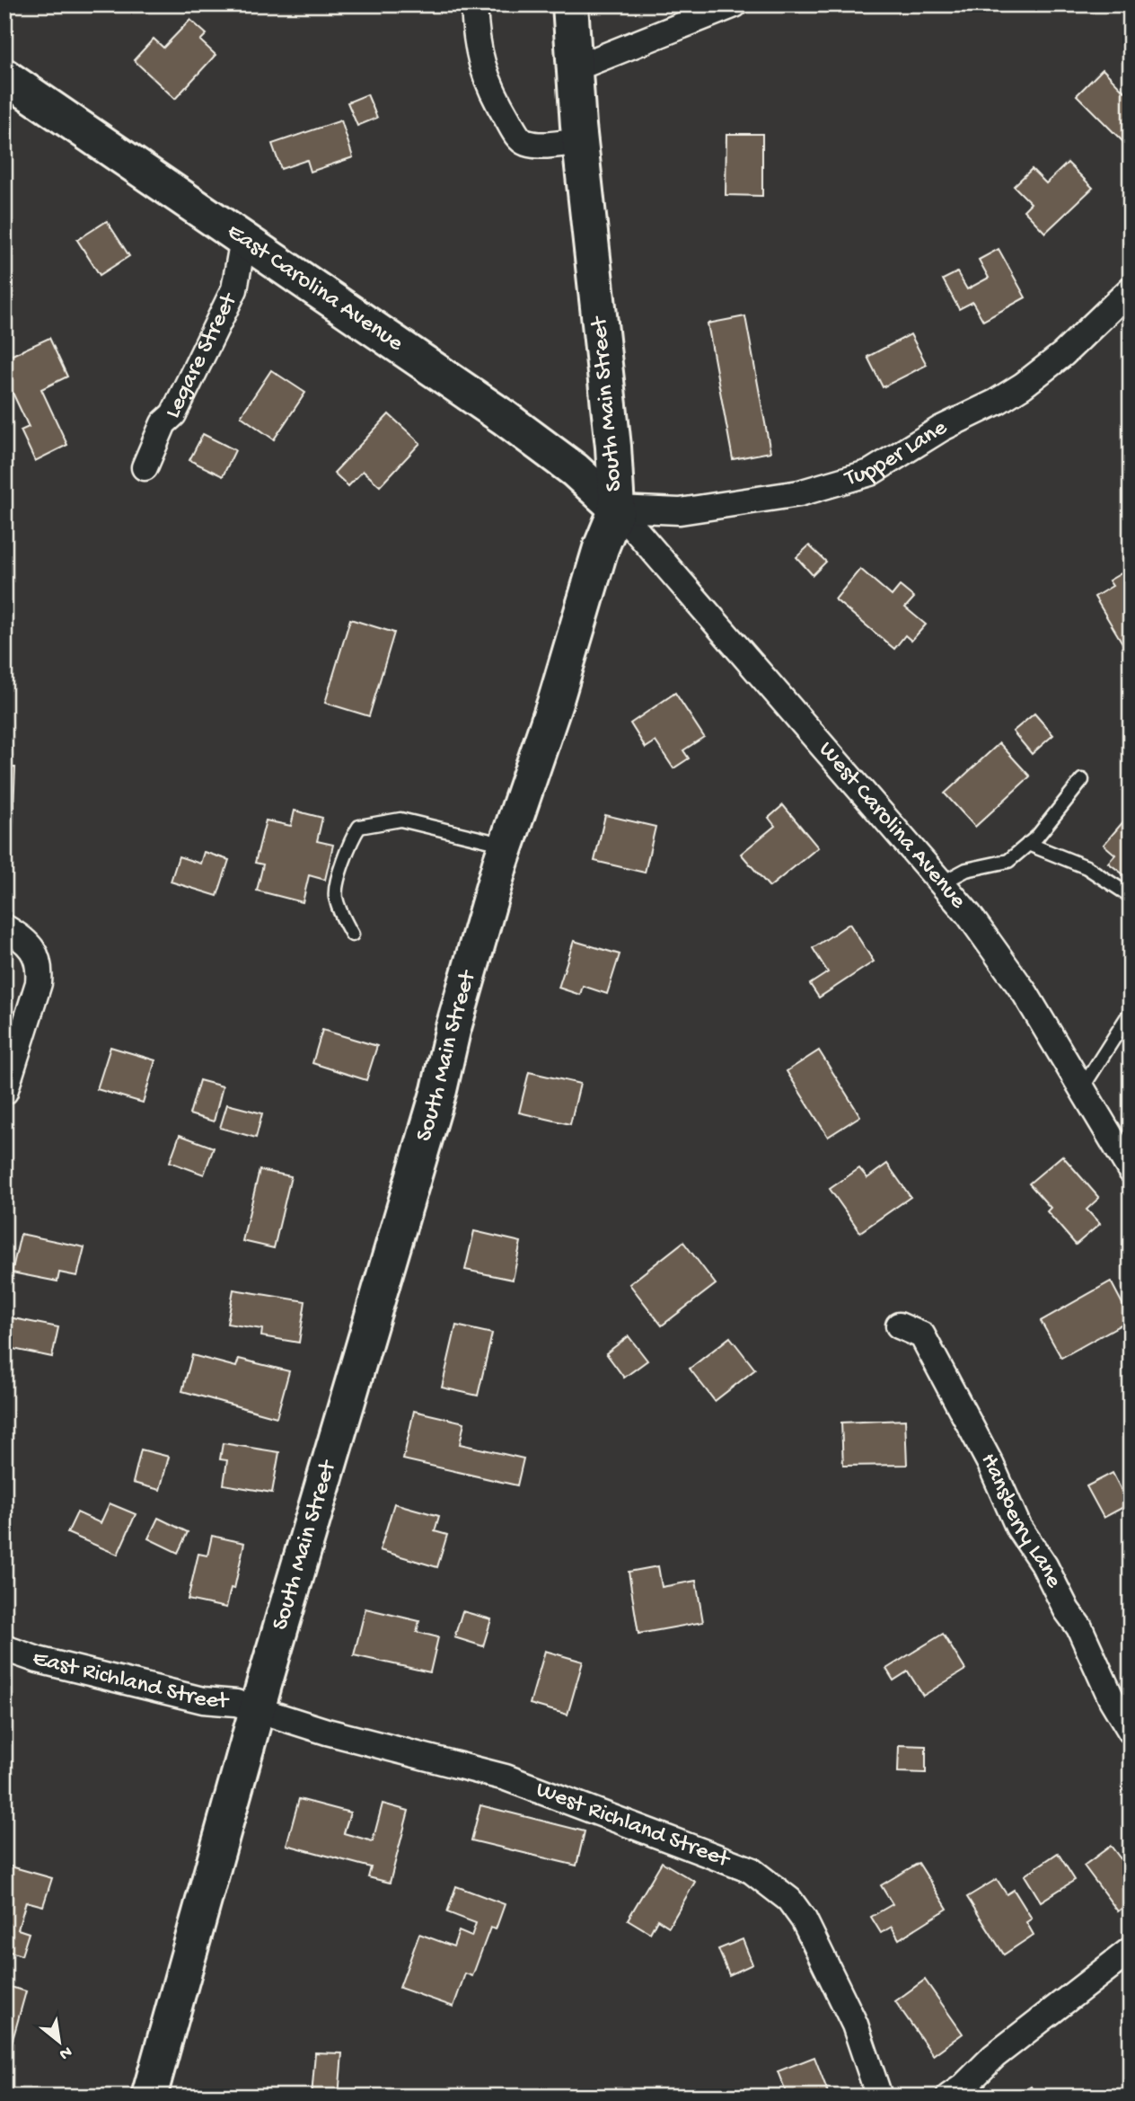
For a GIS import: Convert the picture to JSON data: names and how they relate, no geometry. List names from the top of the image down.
{
  "streets": {
    "main road": ["East Carolina Avenue", "South Main Street"],
    "street": [
      "Legare Street",
      "Tupper Lane",
      "West Carolina Avenue",
      "Hansberry Lane",
      "East Richland Street",
      "West Richland Street"
    ]
  },
  "crossings": [
    ["East Carolina Avenue", "Legare Street"],
    ["East Carolina Avenue", "South Main Street"],
    ["East Carolina Avenue", "Tupper Lane"],
    ["East Carolina Avenue", "West Carolina Avenue"],
    ["South Main Street", "Tupper Lane"],
    ["South Main Street", "West Carolina Avenue"],
    ["South Main Street", "East Richland Street"],
    ["South Main Street", "West Richland Street"],
    ["Tupper Lane", "West Carolina Avenue"],
    ["East Richland Street", "West Richland Street"]
  ],
  "north": "bottom right"
}
